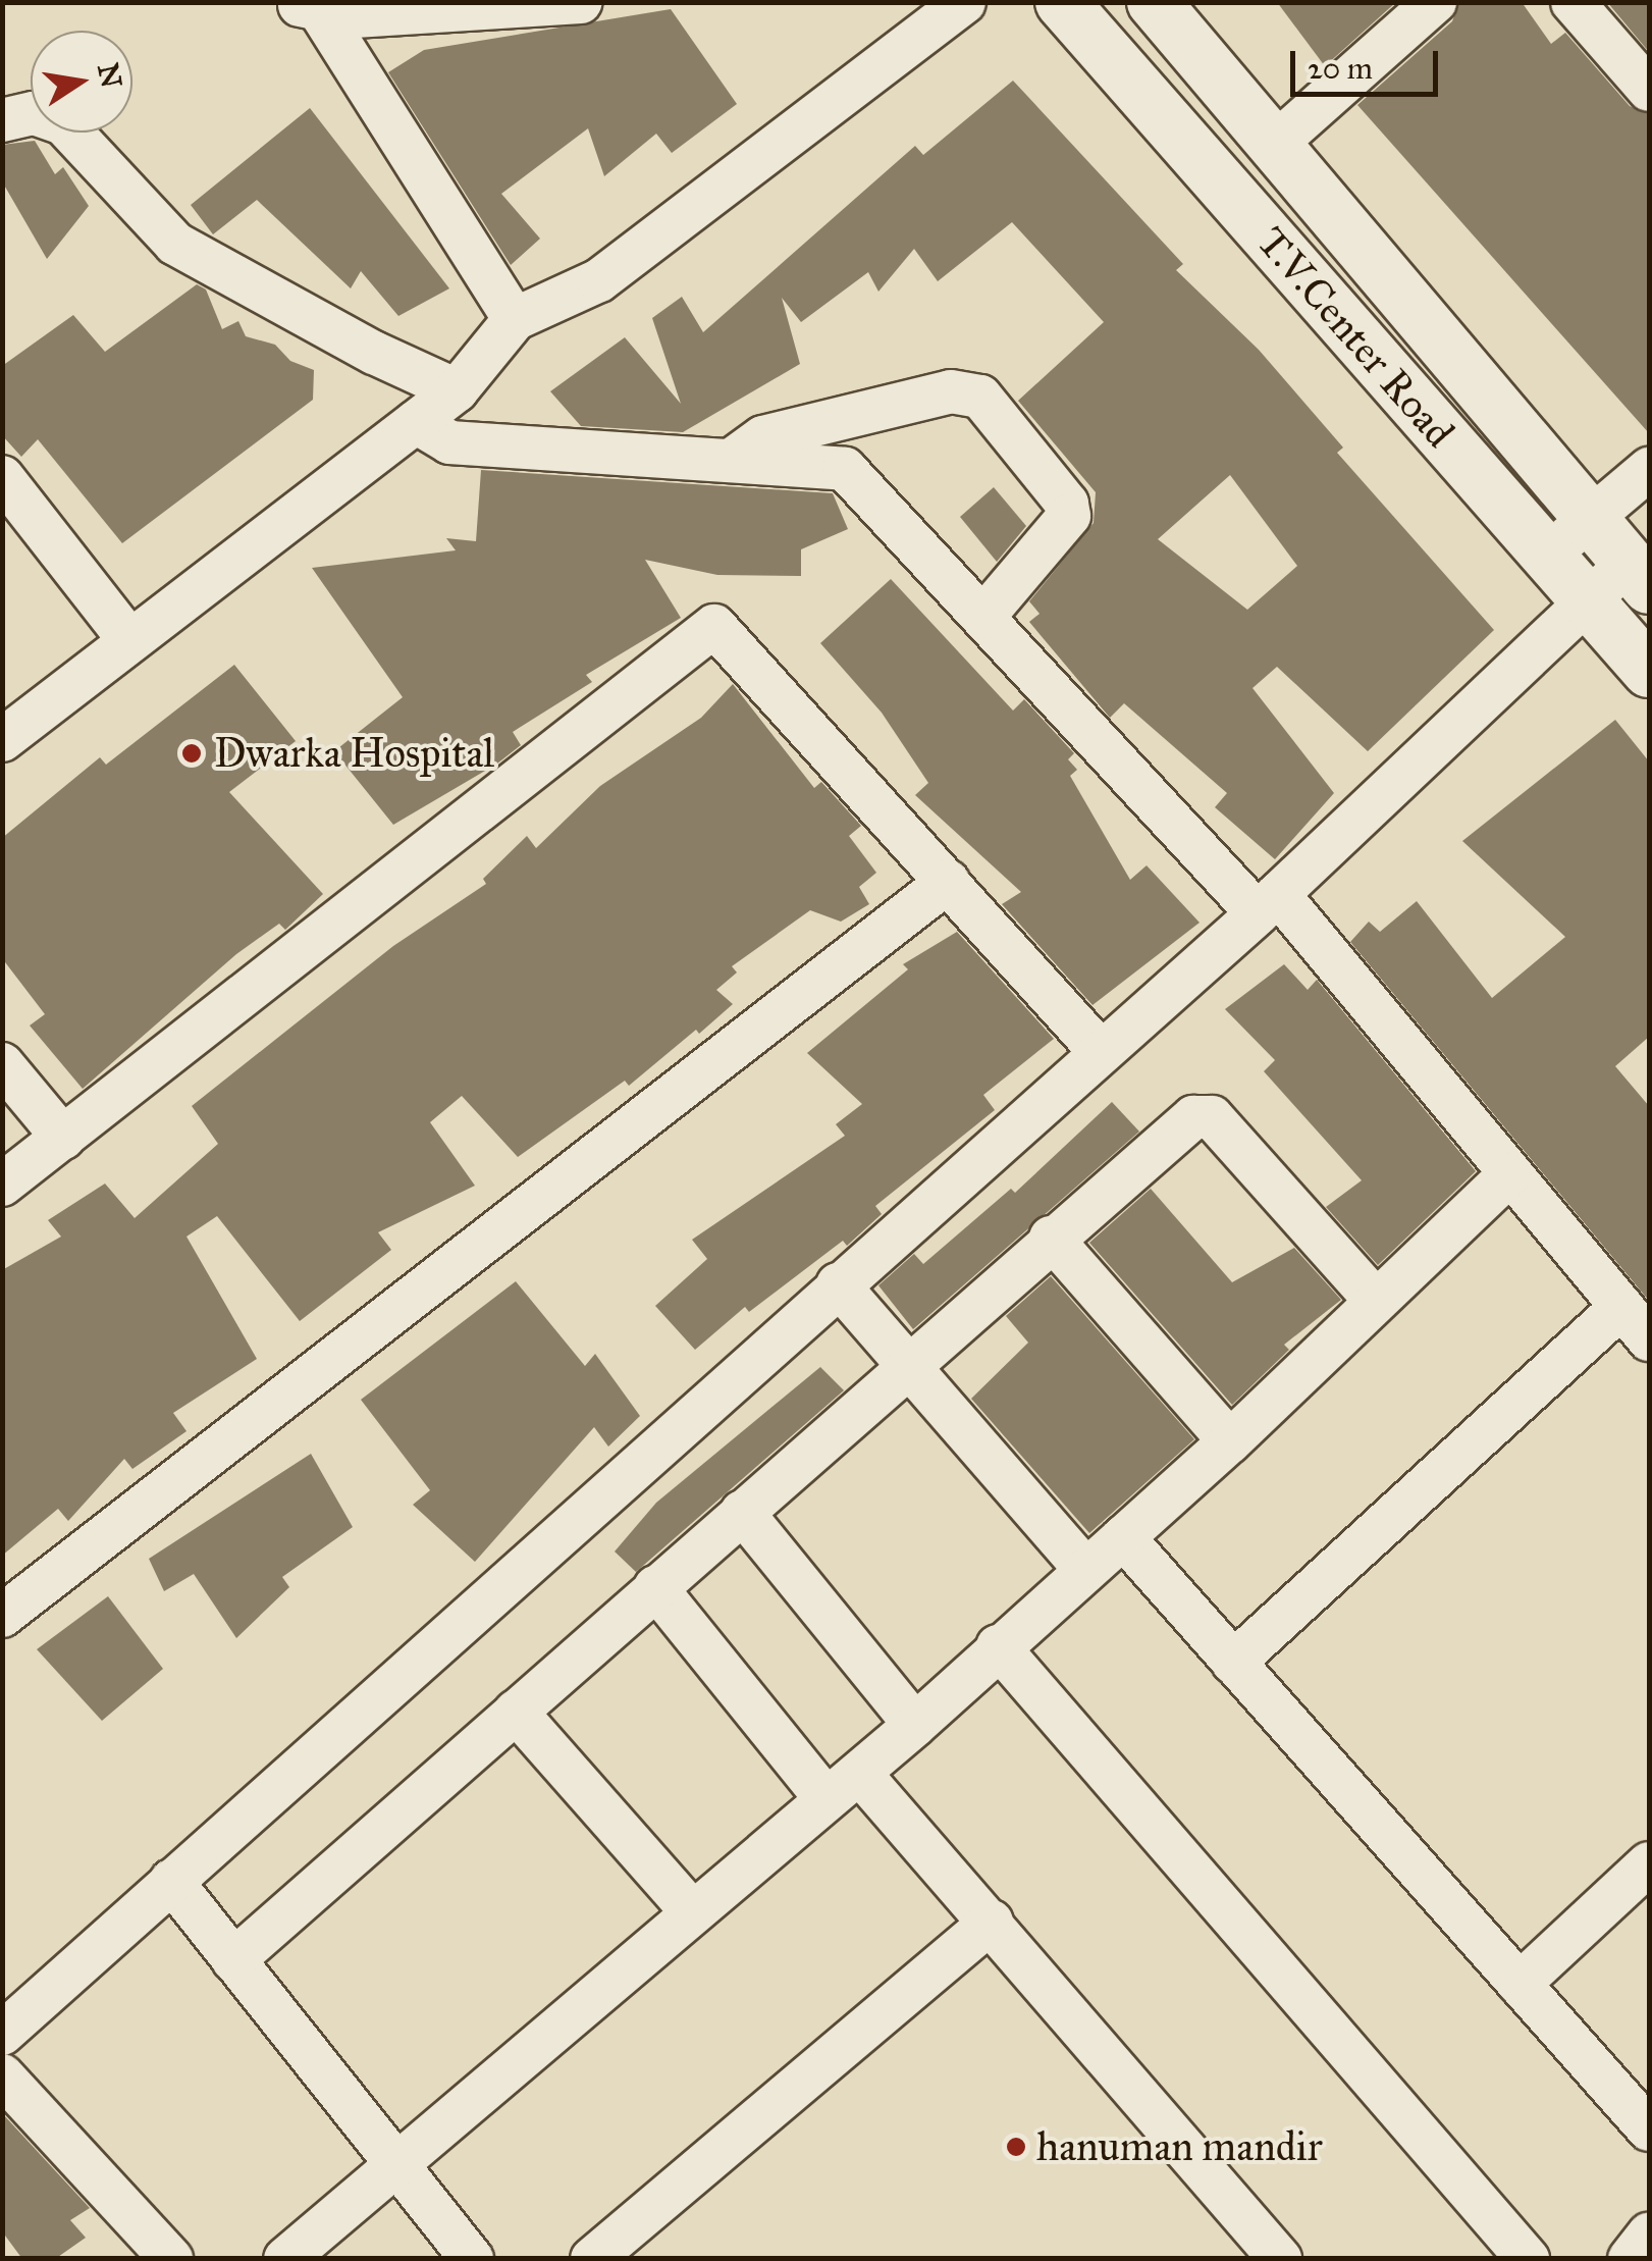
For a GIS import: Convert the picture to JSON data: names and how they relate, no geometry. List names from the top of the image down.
{
  "streets": {
    "street": ["T.V.Center Road"]
  },
  "places": ["Dwarka Hospital", "hanuman mandir"],
  "scale_bar": "20 m",
  "north": "right"
}
